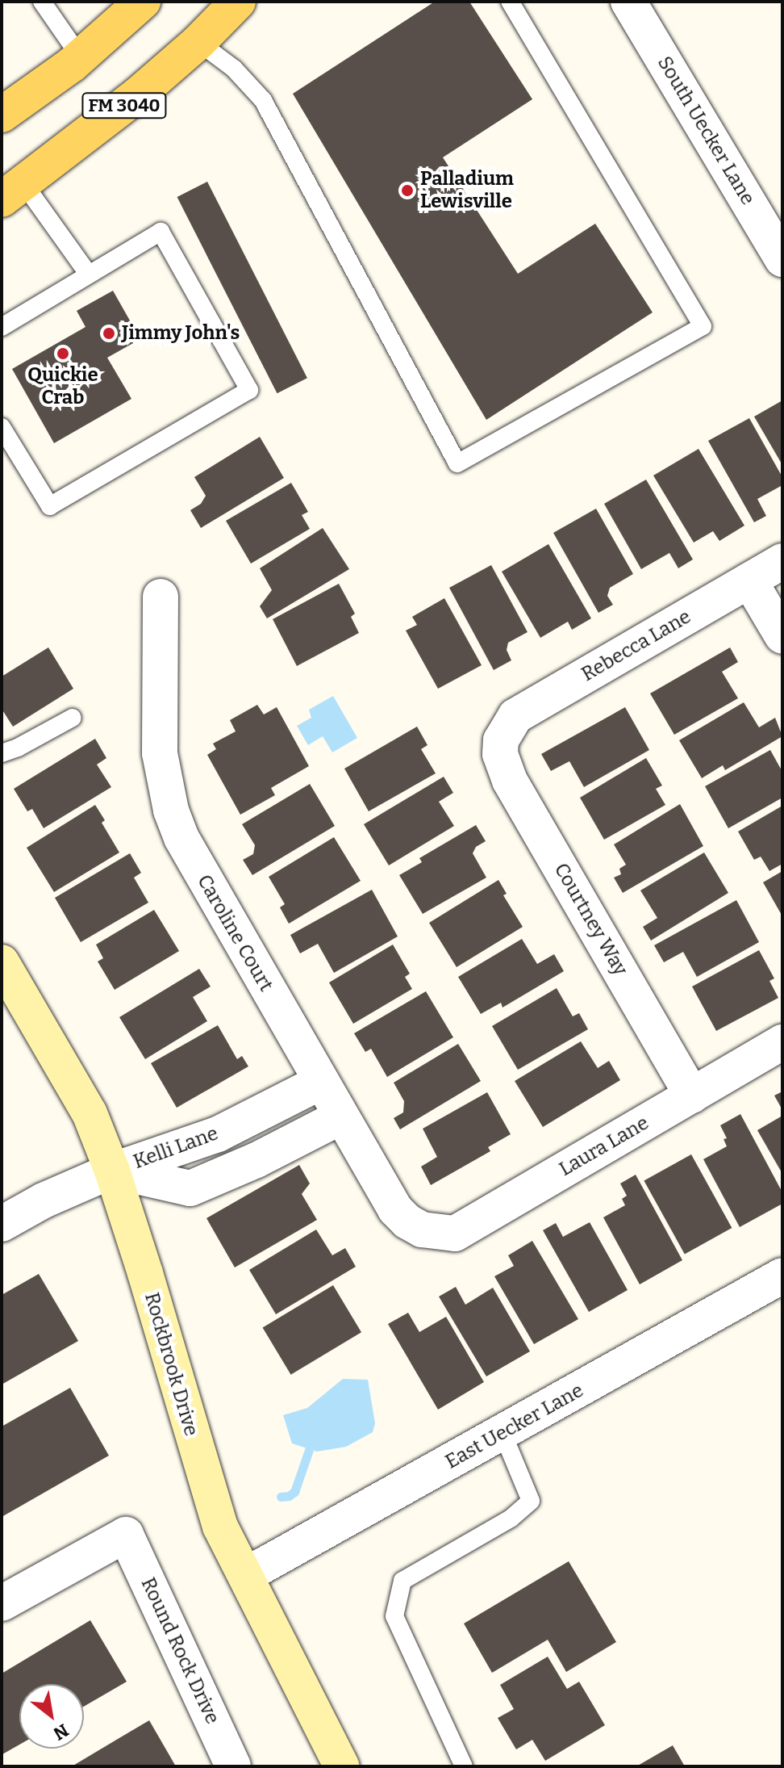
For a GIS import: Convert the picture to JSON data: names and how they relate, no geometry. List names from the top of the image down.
{
  "streets": {
    "main road": ["FM 3040"],
    "street": [
      "South Uecker Lane",
      "Rebecca Lane",
      "Courtney Way",
      "Caroline Court",
      "Laura Lane",
      "Kelli Lane",
      "Rockbrook Drive",
      "East Uecker Lane",
      "Round Rock Drive"
    ]
  },
  "crossings": [
    ["Rebecca Lane", "Courtney Way"],
    ["Courtney Way", "Laura Lane"],
    ["Caroline Court", "Laura Lane"],
    ["Caroline Court", "Kelli Lane"],
    ["Kelli Lane", "Rockbrook Drive"],
    ["Rockbrook Drive", "East Uecker Lane"]
  ],
  "places": ["Palladium Lewisville", "Jimmy John's", "Quickie Crab"],
  "north": "bottom right"
}
